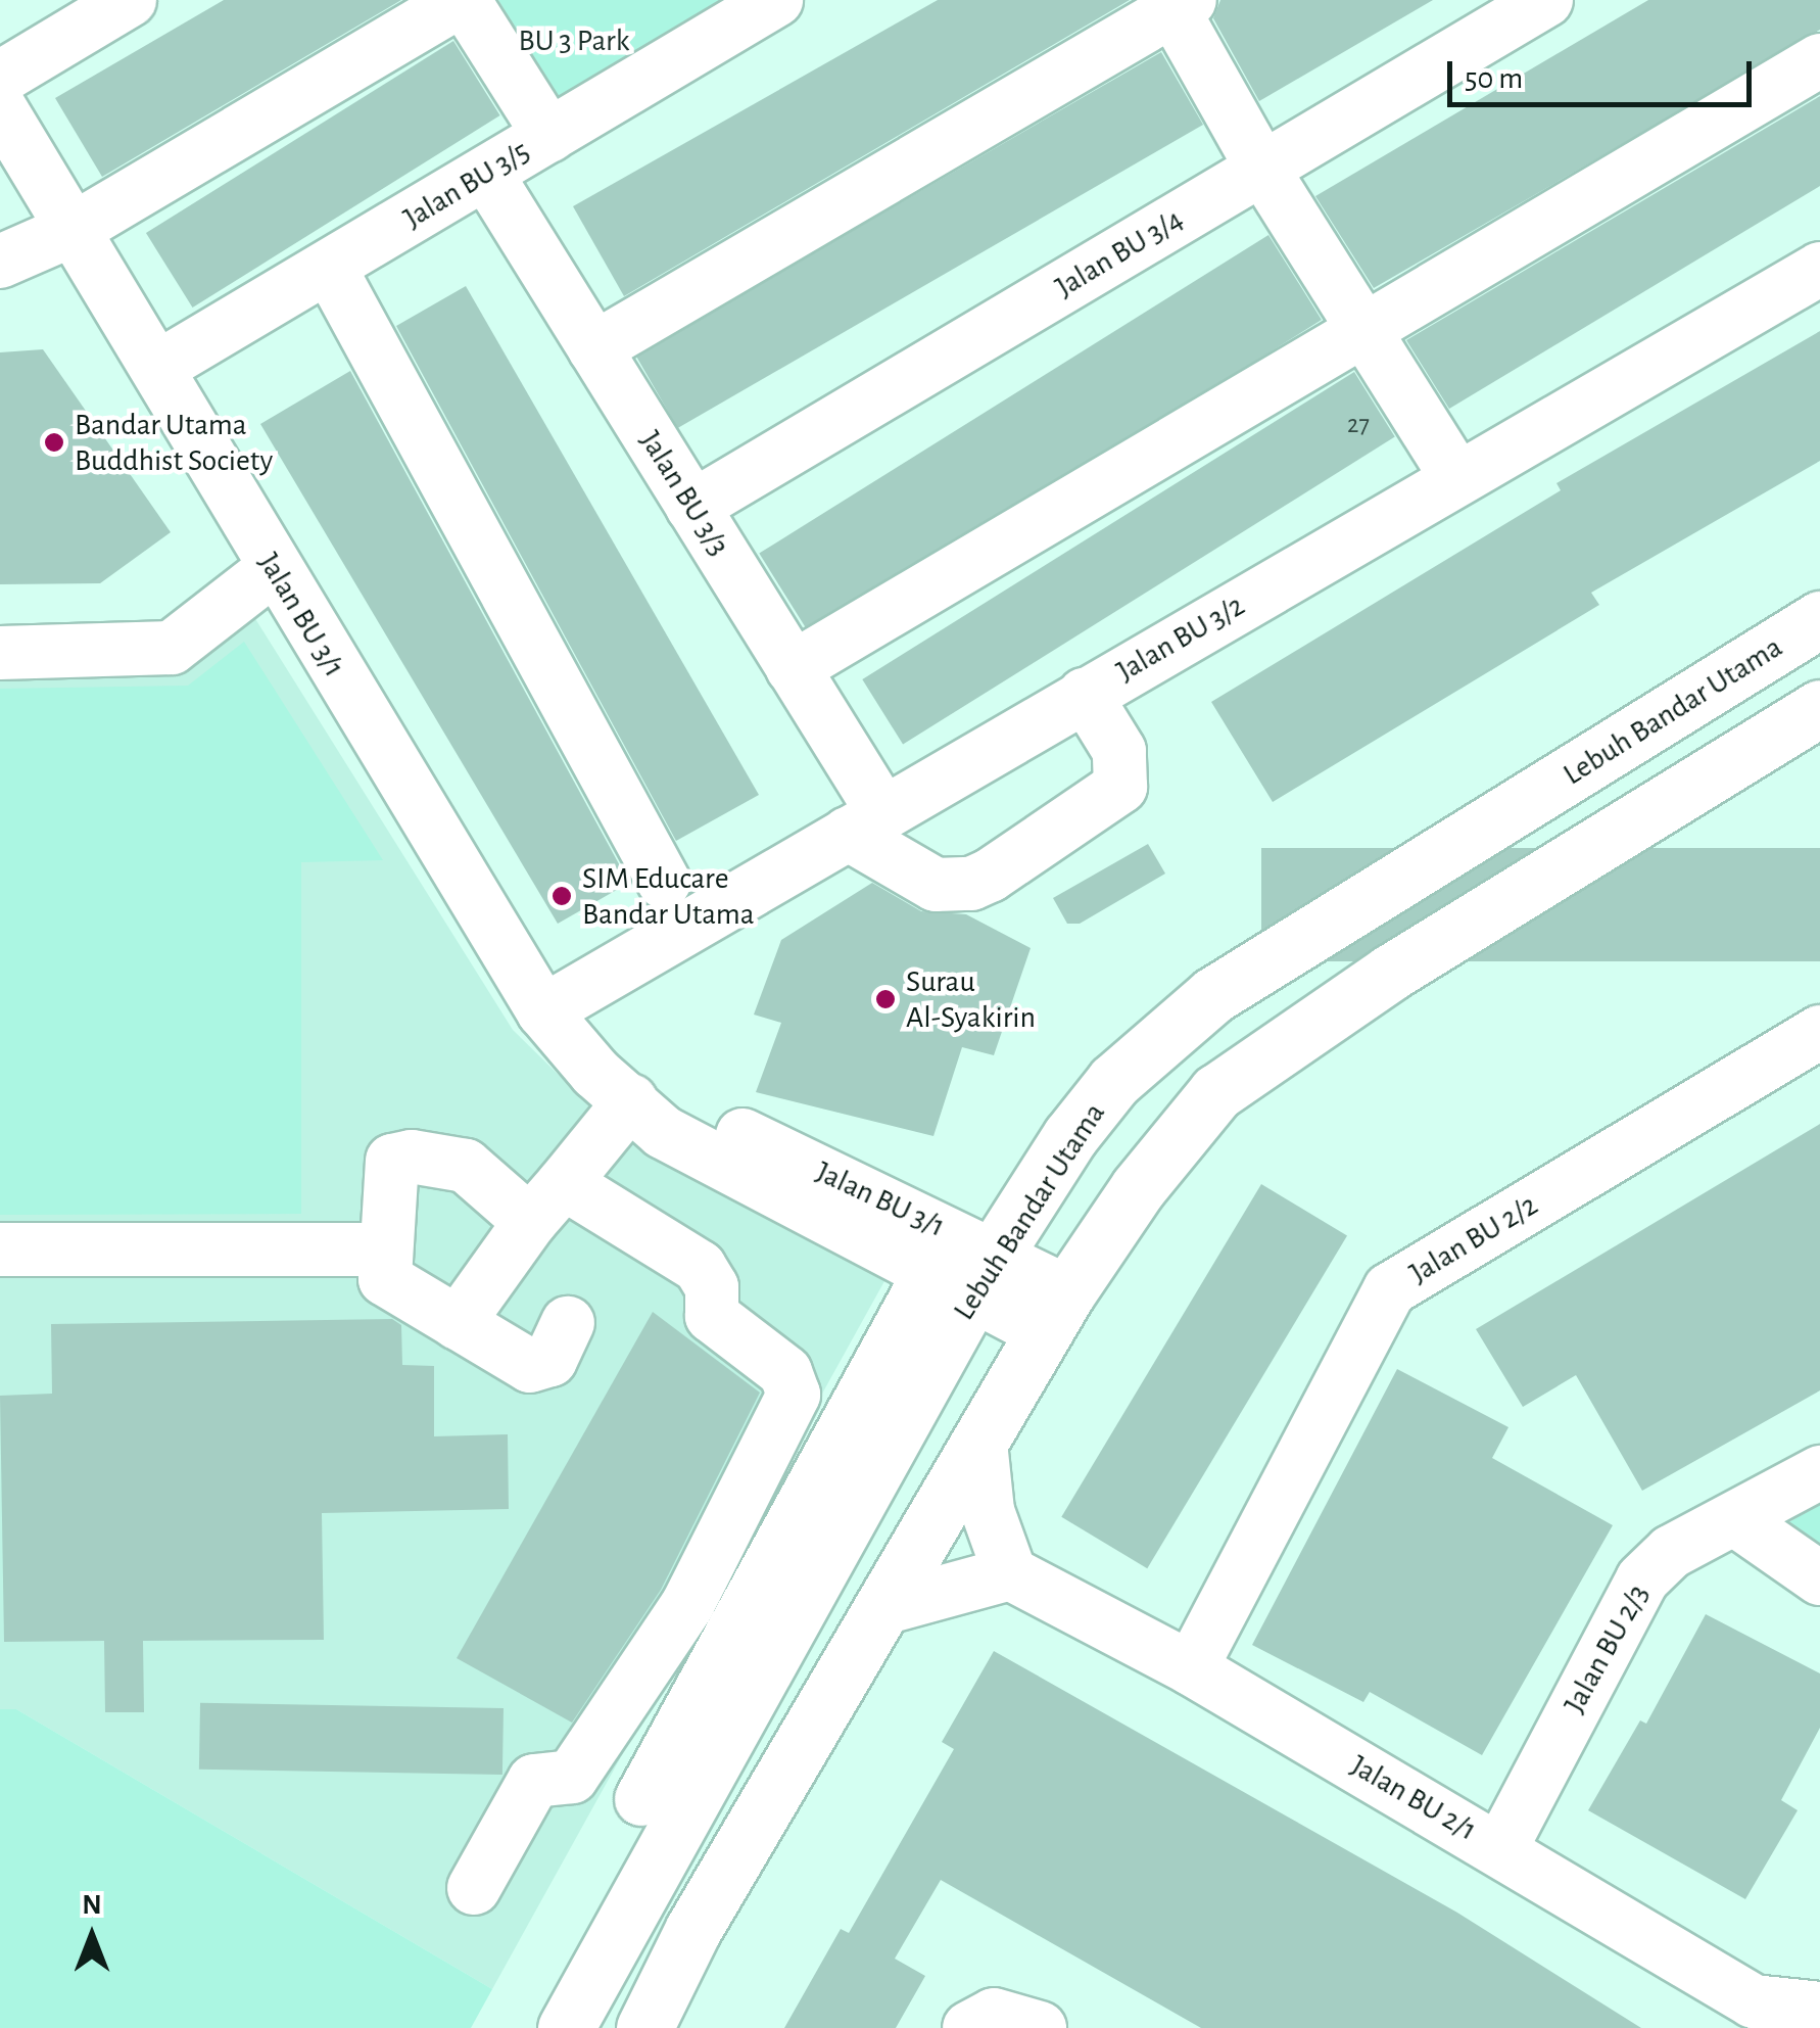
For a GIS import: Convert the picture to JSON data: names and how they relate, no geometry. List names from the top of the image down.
{
  "streets": {
    "main road": ["Lebuh Bandar Utama"],
    "street": [
      "Jalan BU 3/5",
      "Jalan BU 3/4",
      "Jalan BU 3/3",
      "Jalan BU 3/1",
      "Jalan BU 3/2",
      "Jalan BU 2/2",
      "Jalan BU 2/3",
      "Jalan BU 2/1"
    ]
  },
  "crossings": [
    ["Jalan BU 3/5", "Jalan BU 3/3"],
    ["Jalan BU 3/5", "Jalan BU 3/1"],
    ["Jalan BU 3/4", "Jalan BU 3/3"],
    ["Jalan BU 3/3", "Jalan BU 3/2"],
    ["Jalan BU 3/1", "Jalan BU 3/2"],
    ["Jalan BU 3/1", "Lebuh Bandar Utama"],
    ["Jalan BU 2/2", "Jalan BU 2/1"],
    ["Jalan BU 2/3", "Jalan BU 2/1"]
  ],
  "parks": ["BU 3 Park"],
  "places": ["Bandar Utama Buddhist Society", "SIM Educare Bandar Utama", "Surau Al-Syakirin"],
  "house_numbers": ["27"],
  "scale_bar": "50 m",
  "north": "top"
}
